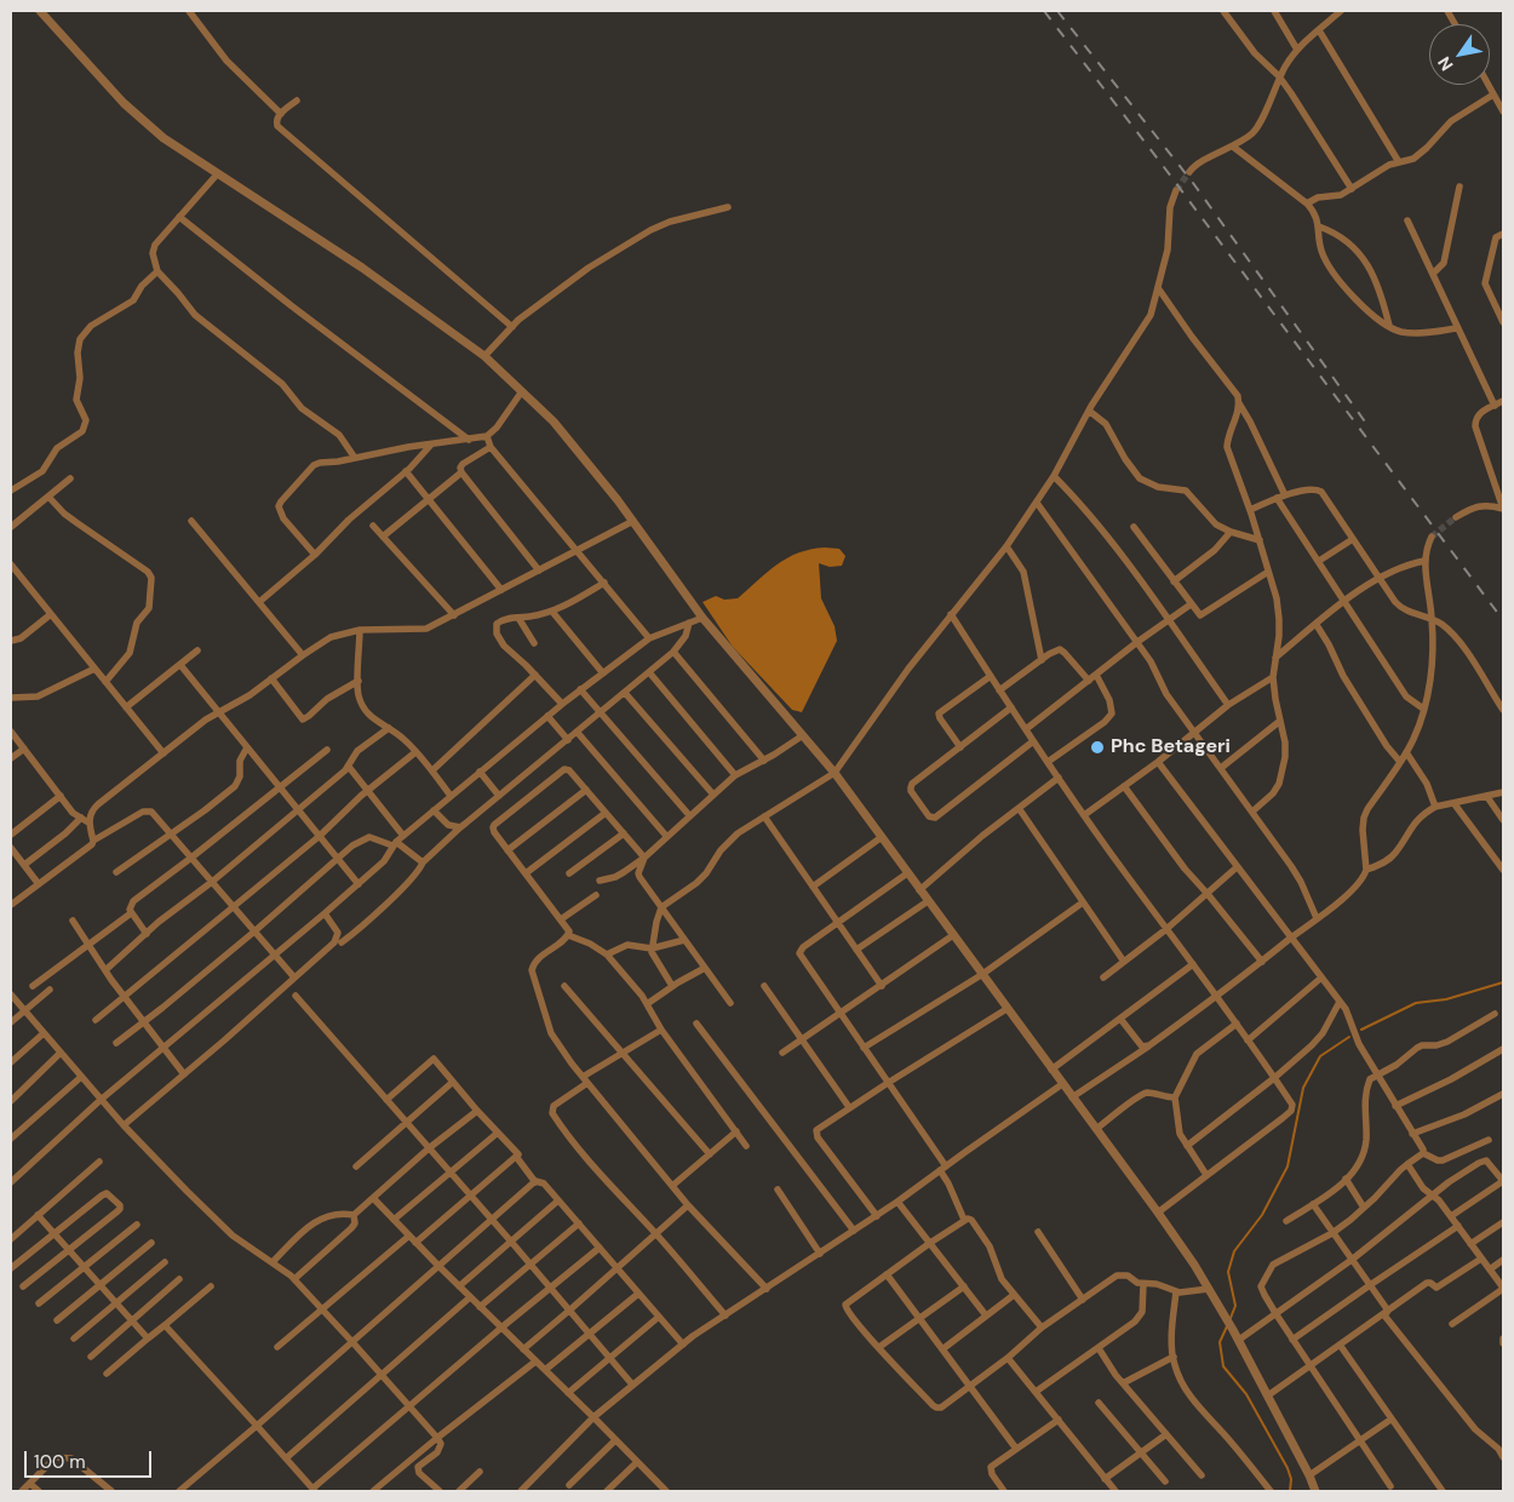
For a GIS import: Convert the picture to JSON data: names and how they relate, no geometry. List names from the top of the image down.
{
  "places": ["Phc Betageri"],
  "scale_bar": "100 m",
  "north": "bottom left"
}
